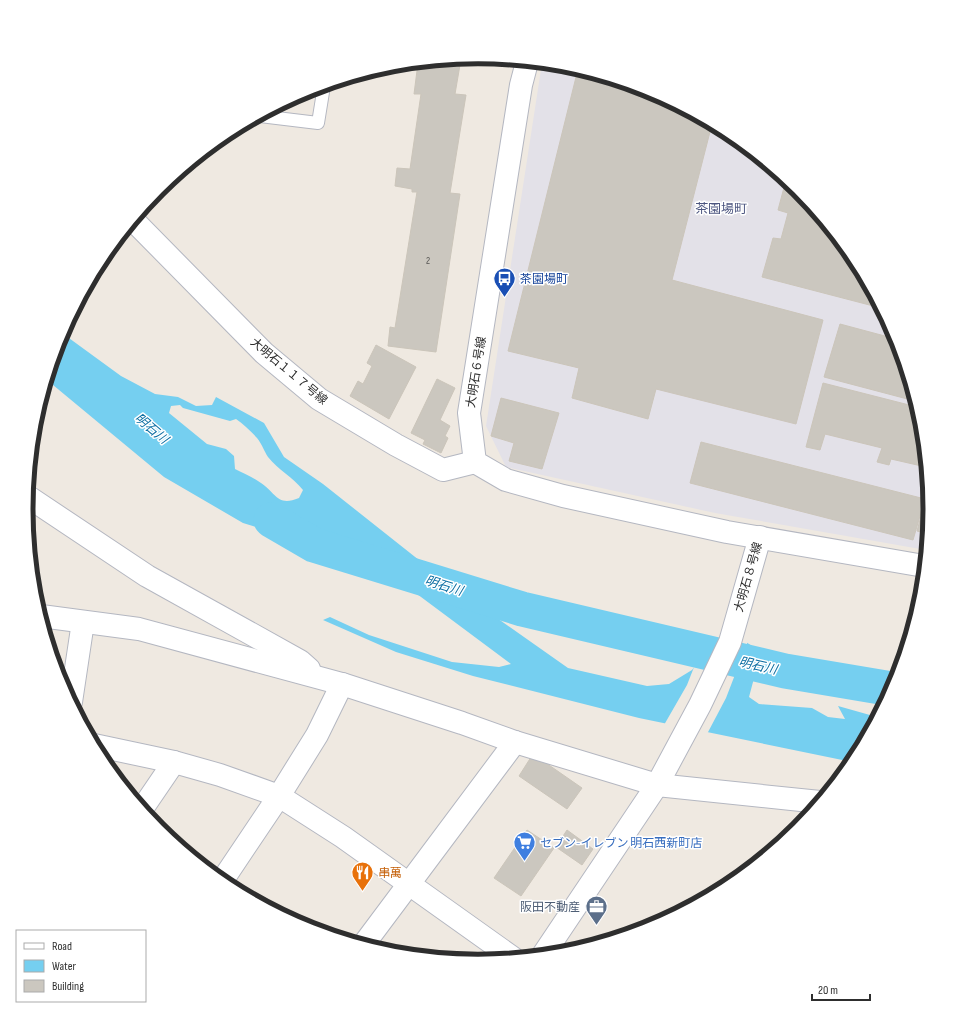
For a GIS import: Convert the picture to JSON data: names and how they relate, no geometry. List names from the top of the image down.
{
  "streets": {
    "street": ["大明石１１７号線", "大明石６号線", "大明石８号線"]
  },
  "crossings": [
    ["大明石１１７号線", "大明石６号線"]
  ],
  "districts": ["茶園場町"],
  "water": ["明石川"],
  "places": {
    "bus stop": ["茶園場町"],
    "supermarket": ["セブン-イレブン 明石西新町店"],
    "restaurant": ["串萬"],
    "office": ["阪田不動産"]
  },
  "house_numbers": ["2"],
  "legend": ["Road", "Water", "Building"],
  "scale_bar": "20 m"
}
